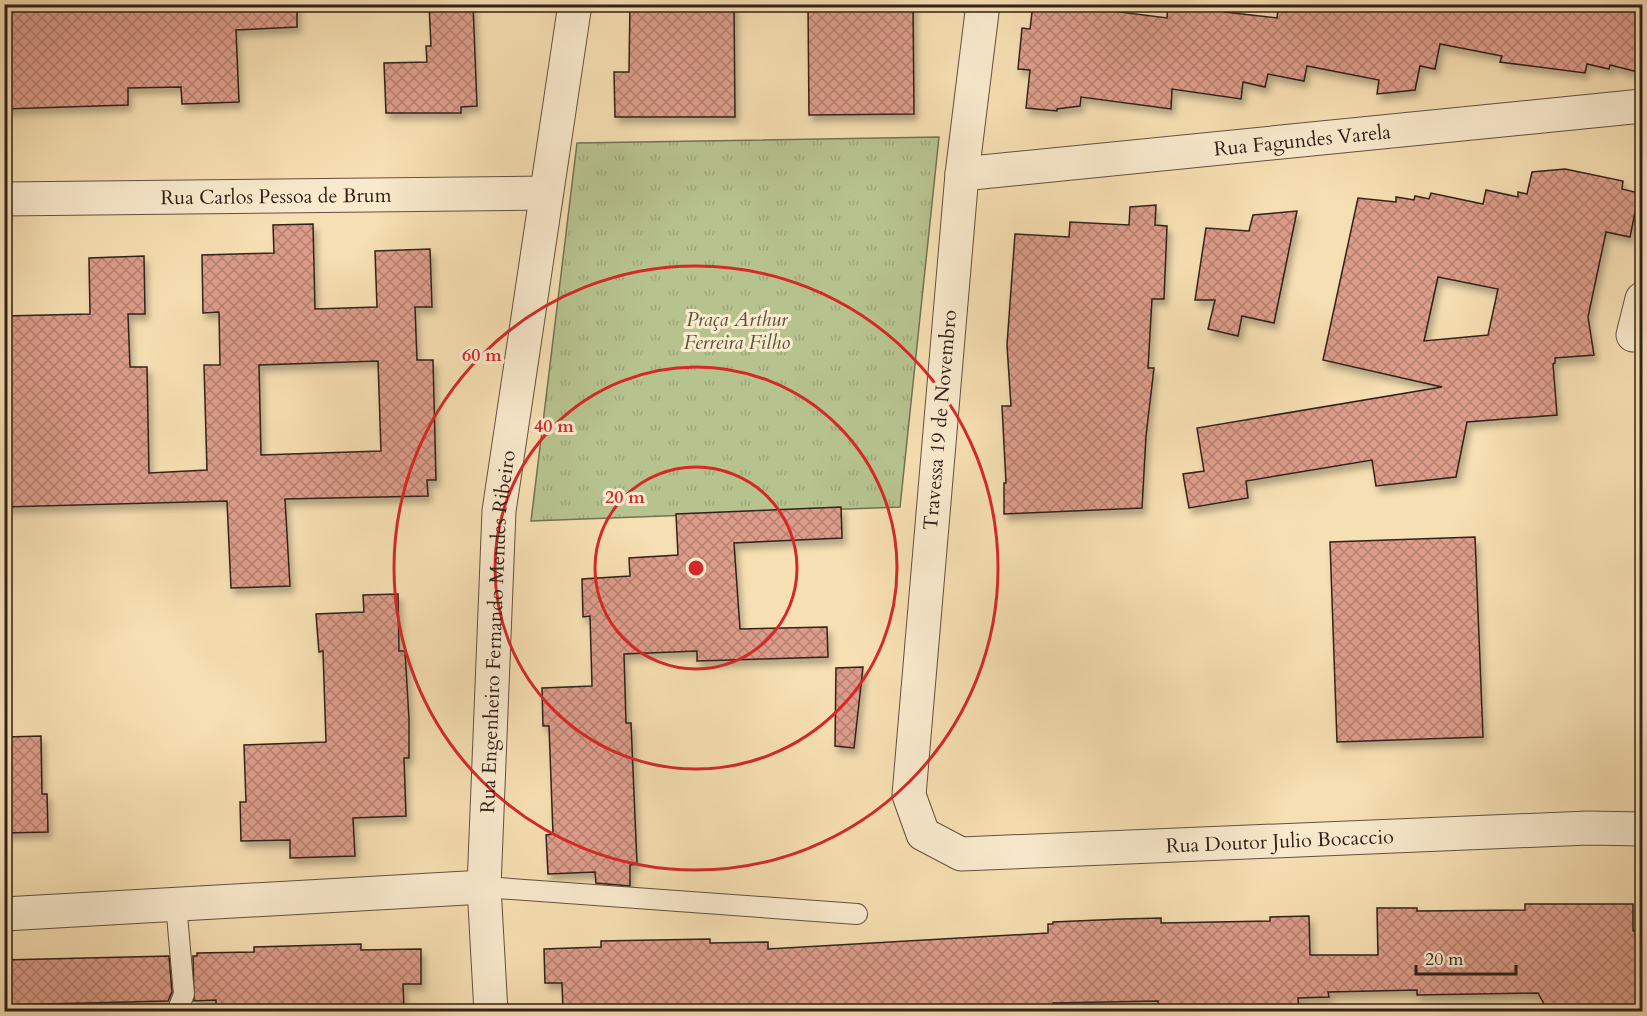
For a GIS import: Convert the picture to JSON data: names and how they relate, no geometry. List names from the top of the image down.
{
  "streets": {
    "street": [
      "Rua Fagundes Varela",
      "Rua Carlos Pessoa de Brum",
      "Travessa 19 de Novembro",
      "Rua Engenheiro Fernando Mendes Ribeiro",
      "Rua Doutor Julio Bocaccio"
    ]
  },
  "crossings": [
    ["Rua Fagundes Varela", "Travessa 19 de Novembro"],
    ["Rua Carlos Pessoa de Brum", "Rua Engenheiro Fernando Mendes Ribeiro"],
    ["Travessa 19 de Novembro", "Rua Doutor Julio Bocaccio"]
  ],
  "parks": ["Praça Arthur Ferreira Filho"],
  "scale_bar": "20 m",
  "rings": ["60 m", "40 m", "20 m"]
}
